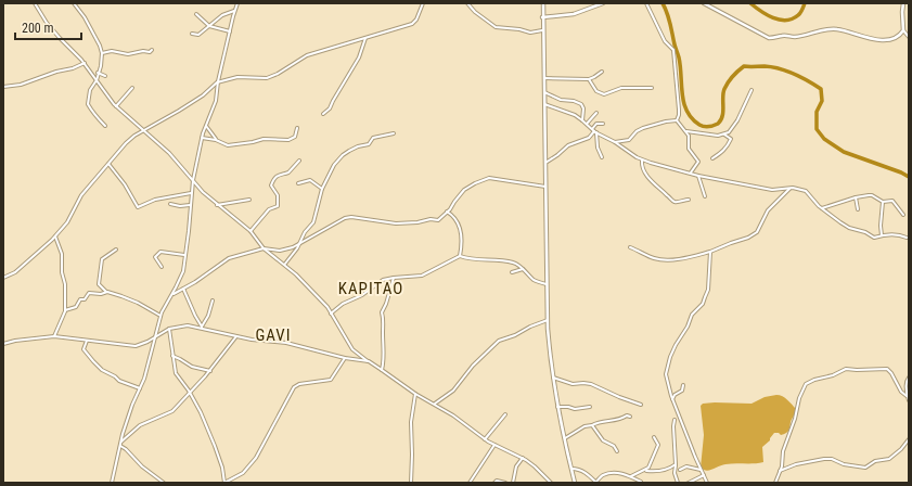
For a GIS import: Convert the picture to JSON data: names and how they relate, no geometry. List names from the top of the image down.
{
  "districts": ["KAPITAO", "GAVI"],
  "scale_bar": "200 m"
}
